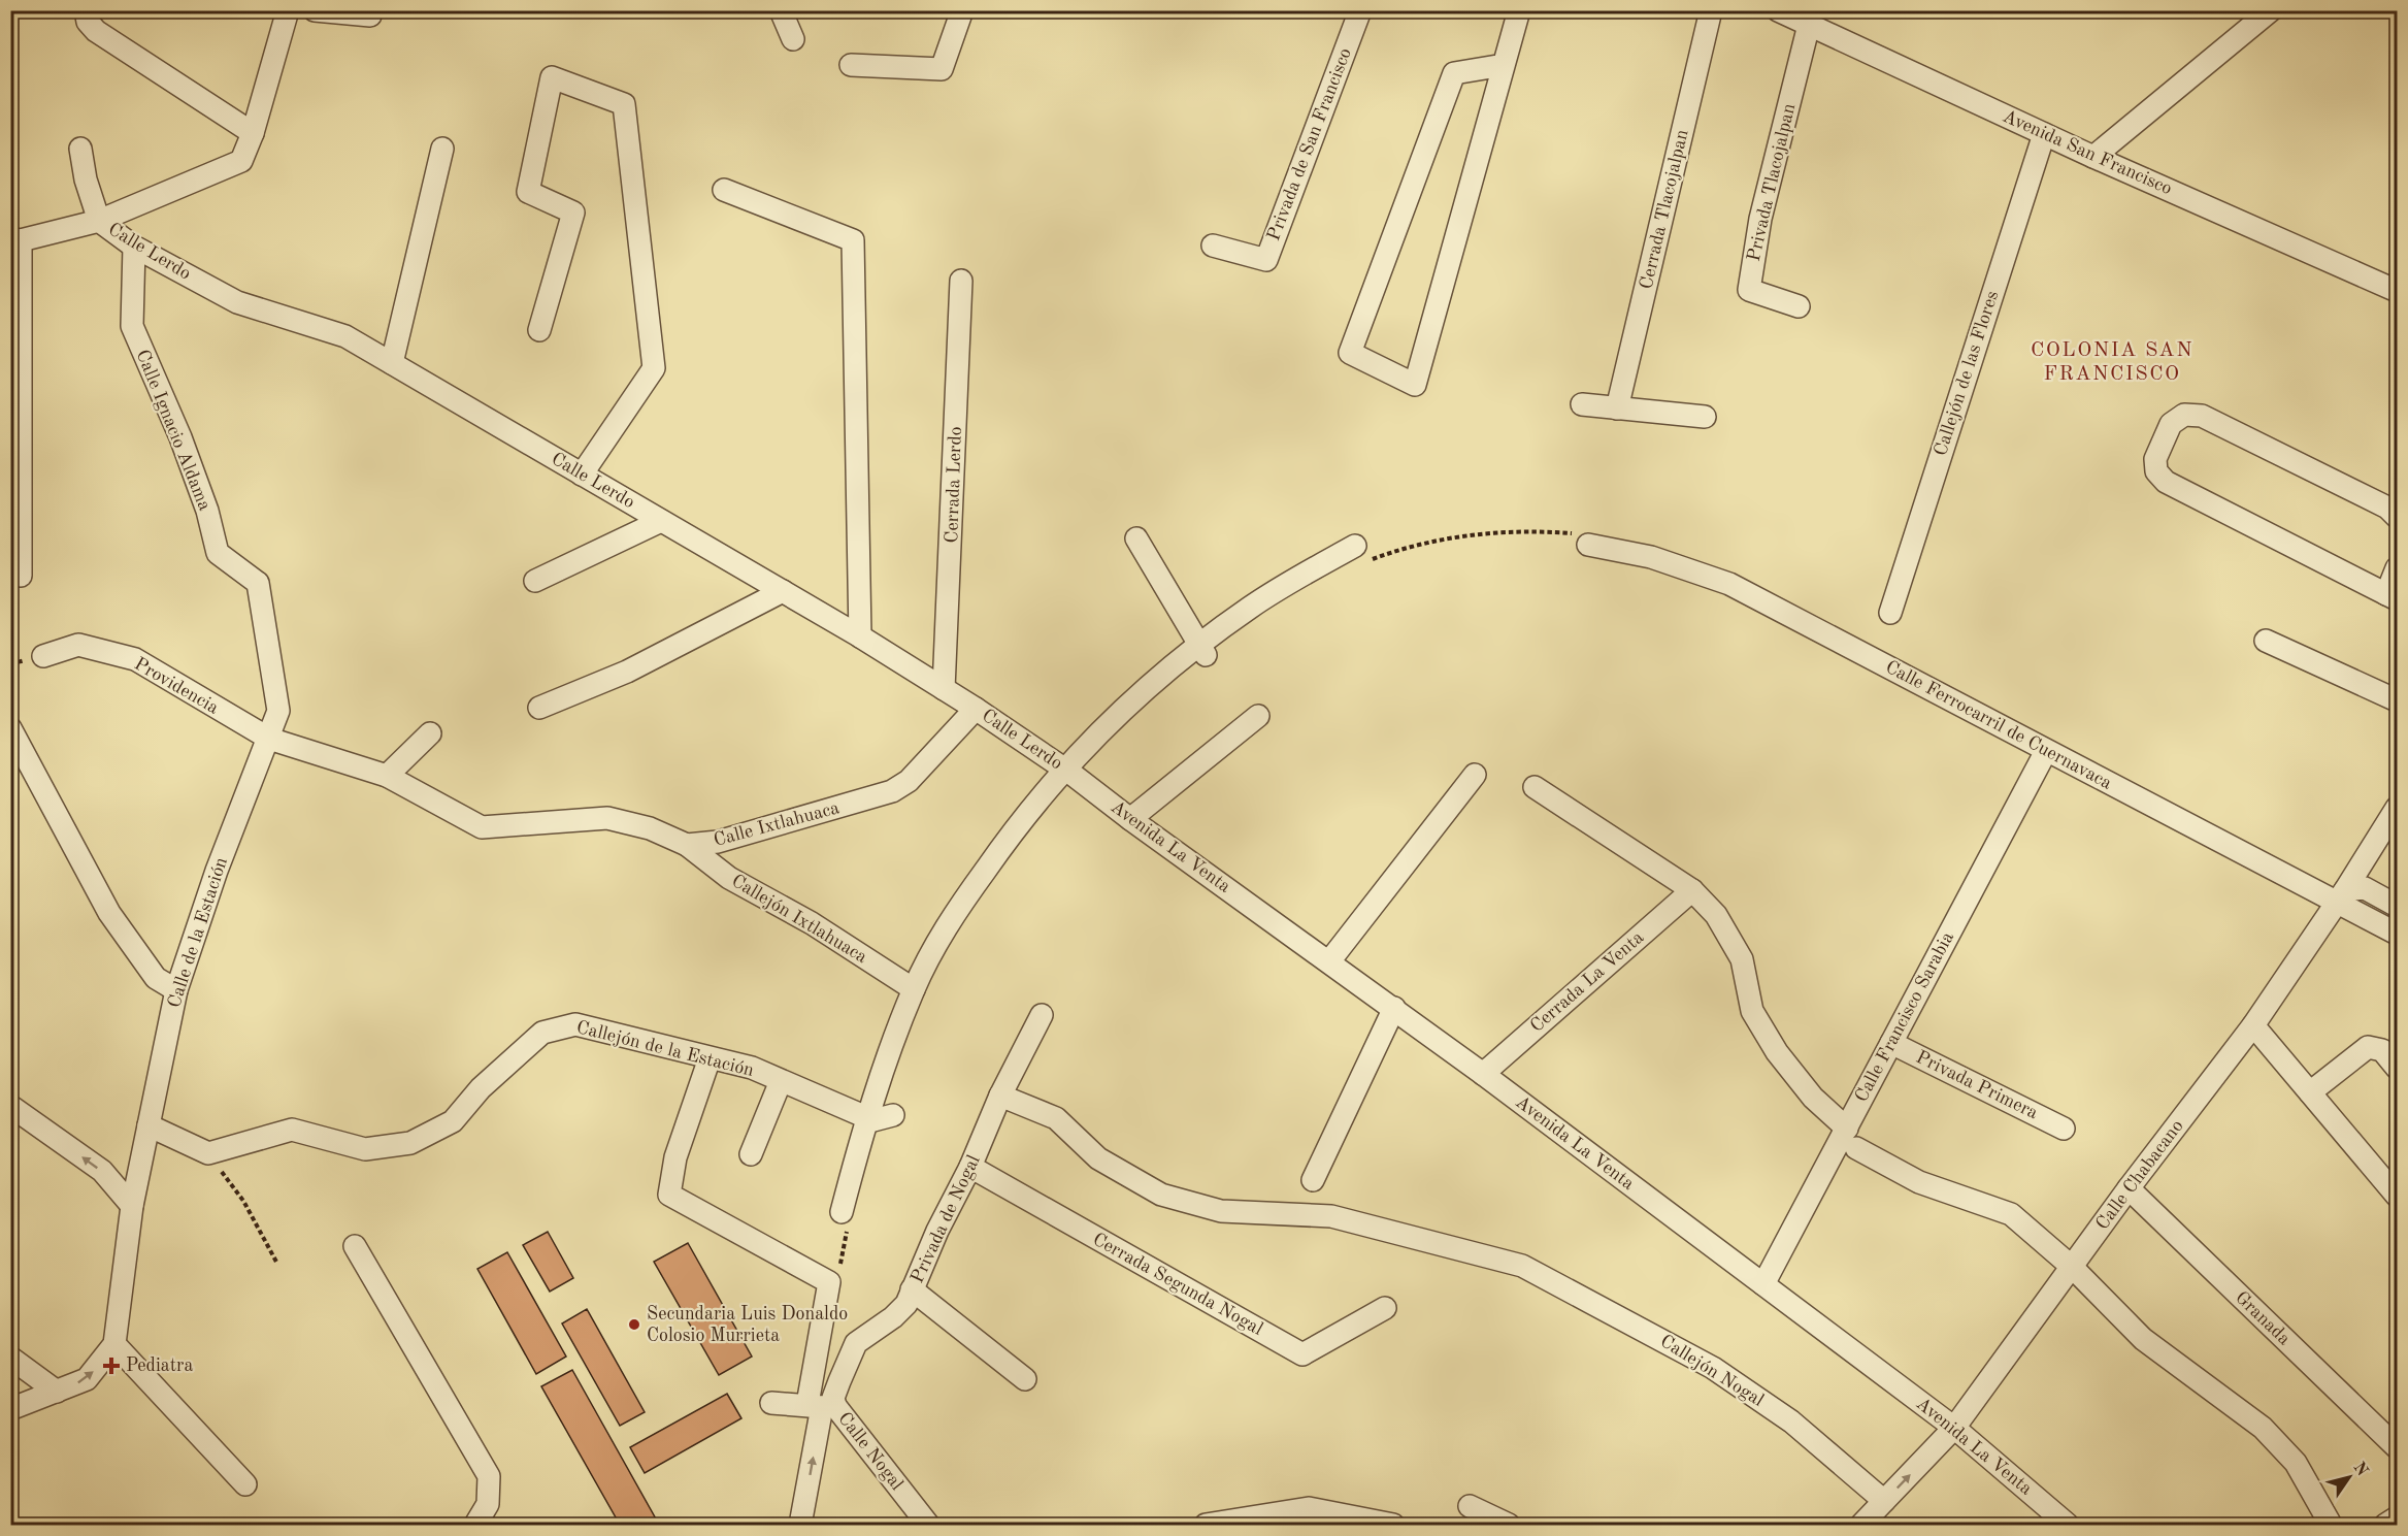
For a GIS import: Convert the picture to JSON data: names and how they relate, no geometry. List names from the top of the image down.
{
  "streets": {
    "street": [
      "Privada de San Francisco",
      "Avenida San Francisco",
      "Privada Tlacojalpan",
      "Cerrada Tlacojalpan",
      "Calle Lerdo",
      "Callejón de las Flores",
      "Calle Ignacio Aldama",
      "Cerrada Lerdo",
      "Providencia",
      "Calle Ferrocarril de Cuernavaca",
      "Calle Ixtlahuaca",
      "Avenida La Venta",
      "Callejón Ixtlahuaca",
      "Calle de la Estación",
      "Cerrada La Venta",
      "Calle Francisco Sarabia",
      "Callejón de la Estación",
      "Privada Primera",
      "Calle Chabacano",
      "Privada de Nogal",
      "Cerrada Segunda Nogal",
      "Granada",
      "Callejón Nogal",
      "Calle Nogal"
    ]
  },
  "crossings": [
    ["Avenida San Francisco", "Privada Tlacojalpan"],
    ["Avenida San Francisco", "Callejón de las Flores"],
    ["Calle Lerdo", "Calle Ignacio Aldama"],
    ["Calle Lerdo", "Cerrada Lerdo"],
    ["Calle Lerdo", "Calle Ixtlahuaca"],
    ["Calle Lerdo", "Avenida La Venta"],
    ["Calle Ignacio Aldama", "Providencia"],
    ["Calle Ignacio Aldama", "Calle Ixtlahuaca"],
    ["Calle Ignacio Aldama", "Calle de la Estación"],
    ["Providencia", "Calle Ixtlahuaca"],
    ["Providencia", "Calle de la Estación"],
    ["Calle Ferrocarril de Cuernavaca", "Calle Francisco Sarabia"],
    ["Calle Ferrocarril de Cuernavaca", "Calle Chabacano"],
    ["Calle Ixtlahuaca", "Callejón Ixtlahuaca"],
    ["Calle Ixtlahuaca", "Calle de la Estación"],
    ["Avenida La Venta", "Cerrada La Venta"],
    ["Avenida La Venta", "Calle Francisco Sarabia"],
    ["Avenida La Venta", "Calle Chabacano"],
    ["Calle Francisco Sarabia", "Privada Primera"],
    ["Calle Chabacano", "Granada"],
    ["Calle Chabacano", "Callejón Nogal"],
    ["Privada de Nogal", "Cerrada Segunda Nogal"],
    ["Privada de Nogal", "Callejón Nogal"],
    ["Privada de Nogal", "Calle Nogal"]
  ],
  "districts": ["COLONIA SAN FRANCISCO"],
  "places": {
    "other": ["Secundaria Luis Donaldo Colosio Murrieta"],
    "health": ["Pediatra"]
  },
  "north": "top right"
}
